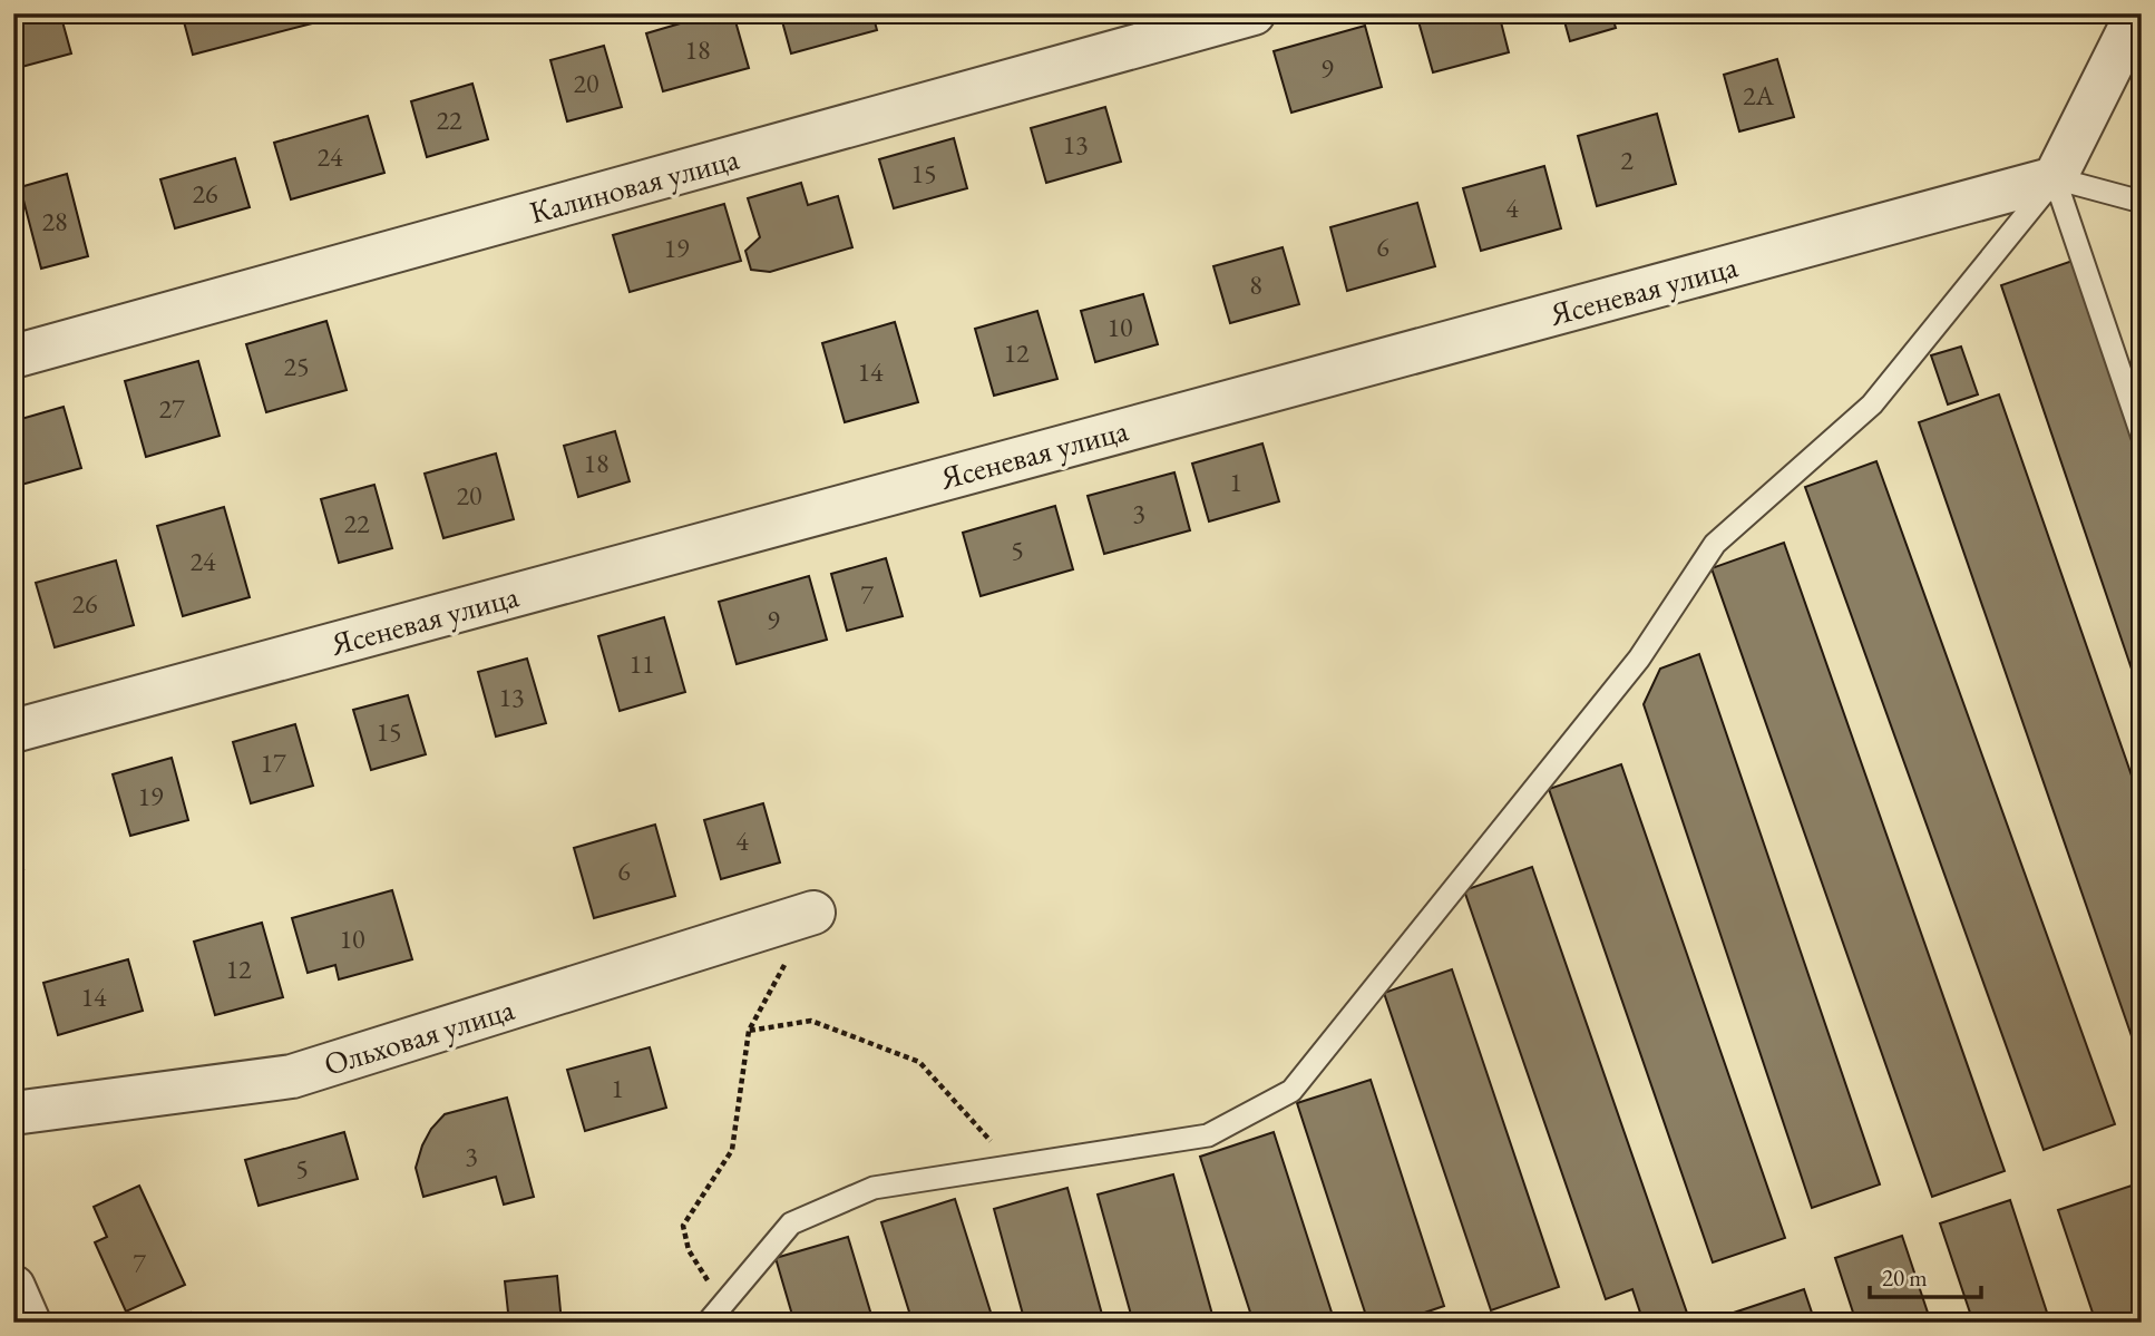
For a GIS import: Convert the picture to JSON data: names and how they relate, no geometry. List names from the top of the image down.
{
  "streets": {
    "street": ["Калиновая улица", "Ясеневая улица", "Ольховая улица"]
  },
  "house_numbers": [
    "18",
    "9",
    "20",
    "2А",
    "22",
    "13",
    "24",
    "2",
    "15",
    "26",
    "4",
    "28",
    "6",
    "19",
    "8",
    "10",
    "12",
    "25",
    "14",
    "27",
    "18",
    "1",
    "20",
    "3",
    "22",
    "5",
    "24",
    "7",
    "26",
    "9",
    "11",
    "13",
    "15",
    "17",
    "19",
    "4",
    "6",
    "10",
    "12",
    "14",
    "1",
    "3",
    "5",
    "7"
  ],
  "scale_bar": "20 m"
}
